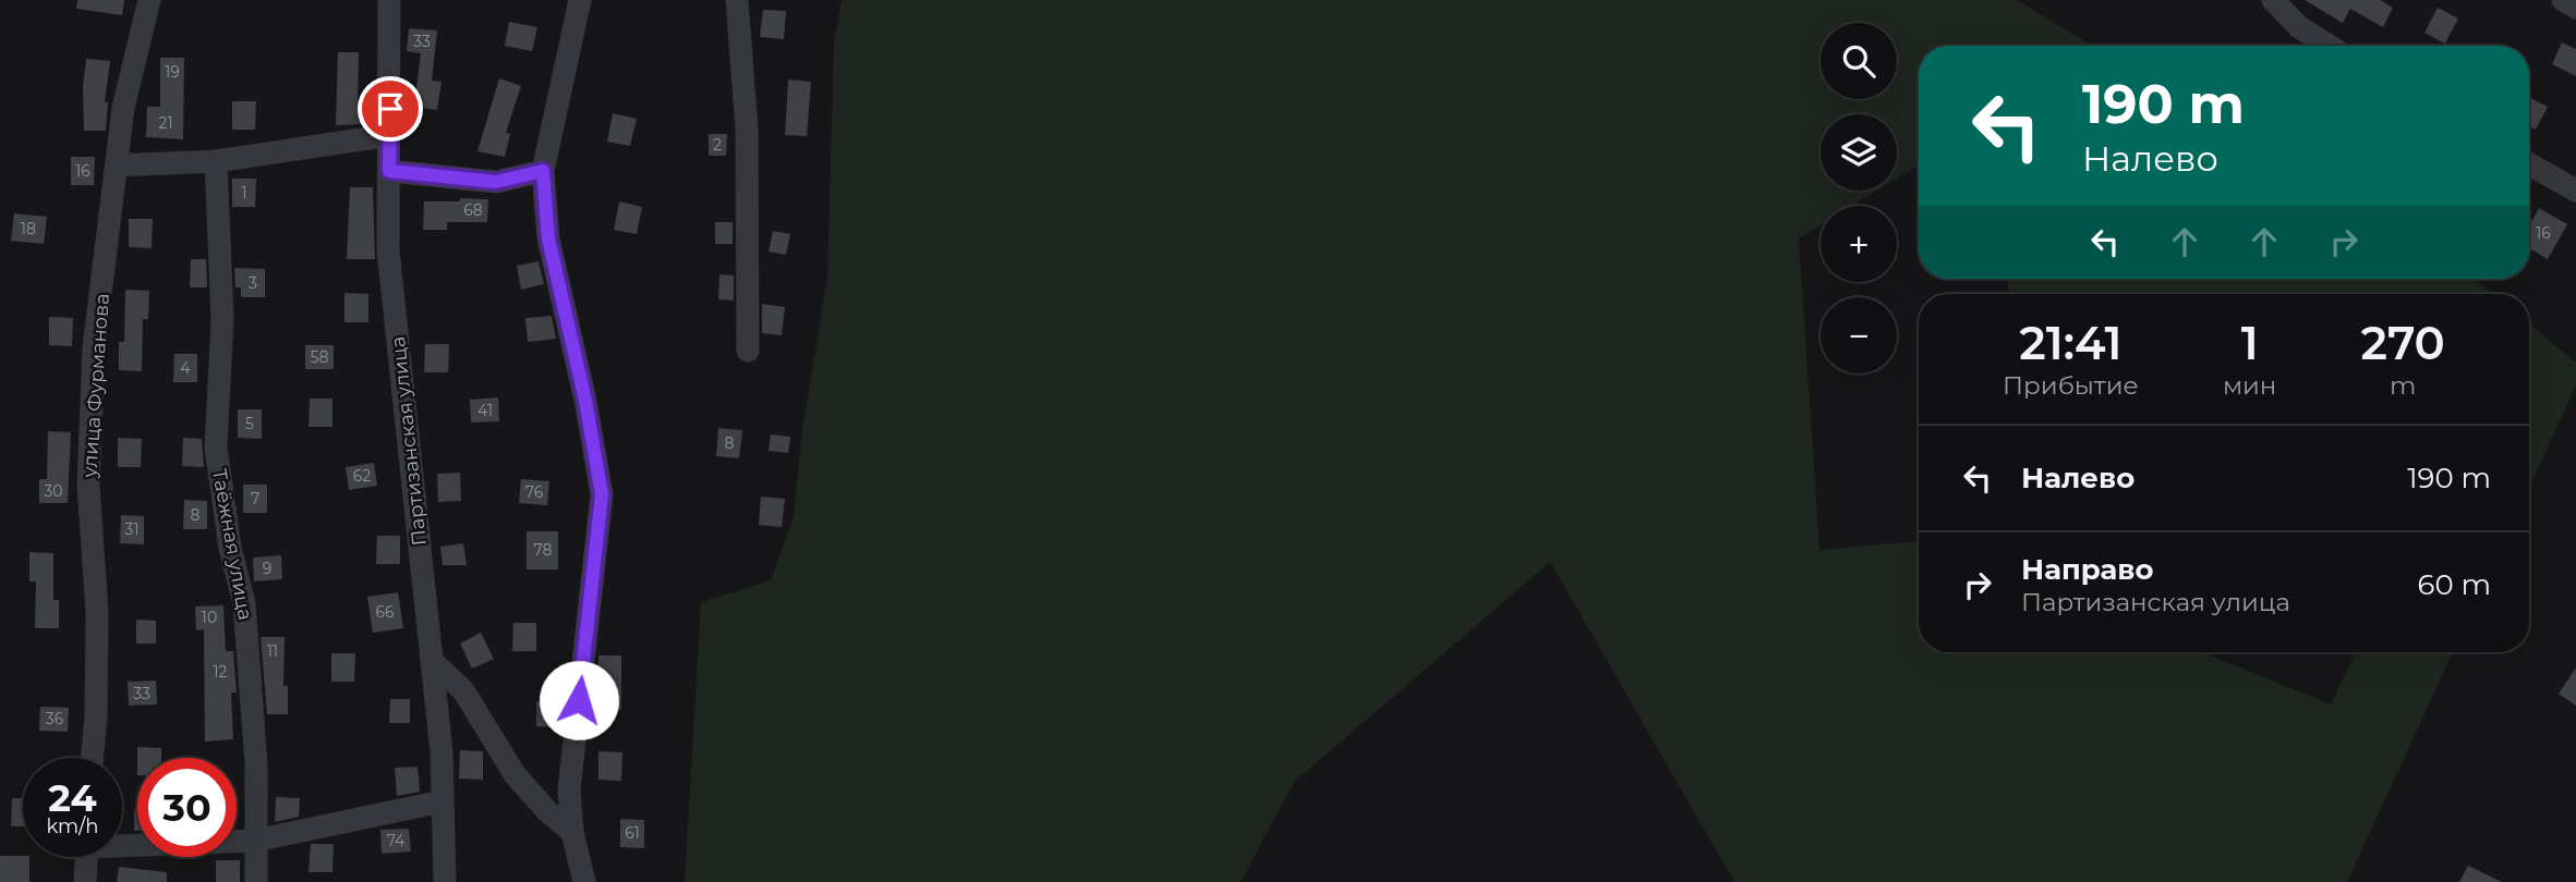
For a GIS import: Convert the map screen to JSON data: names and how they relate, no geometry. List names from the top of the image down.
{
  "streets": {
    "street": ["улица Фурманова", "Партизанская улица", "Таёжная улица"]
  },
  "house_numbers": [
    "33",
    "19",
    "21",
    "2",
    "16",
    "1",
    "68",
    "18",
    "16",
    "3",
    "58",
    "4",
    "41",
    "5",
    "8",
    "62",
    "30",
    "76",
    "7",
    "8",
    "31",
    "78",
    "9",
    "66",
    "10",
    "11",
    "12",
    "33",
    "36",
    "61",
    "74"
  ],
  "page": {
    "map_buttons": ["+", "−"],
    "turn": ["190 m", "Налево"],
    "eta": [
      "21:41",
      "Прибытие",
      "1",
      "мин",
      "270",
      "m"
    ],
    "list": [
      {
        "name": "Налево",
        "value": "190 m"
      },
      {
        "name": "Направо",
        "note": "Партизанская улица",
        "value": "60 m"
      }
    ],
    "speed": "24 km/h",
    "limit": "30"
  }
}
